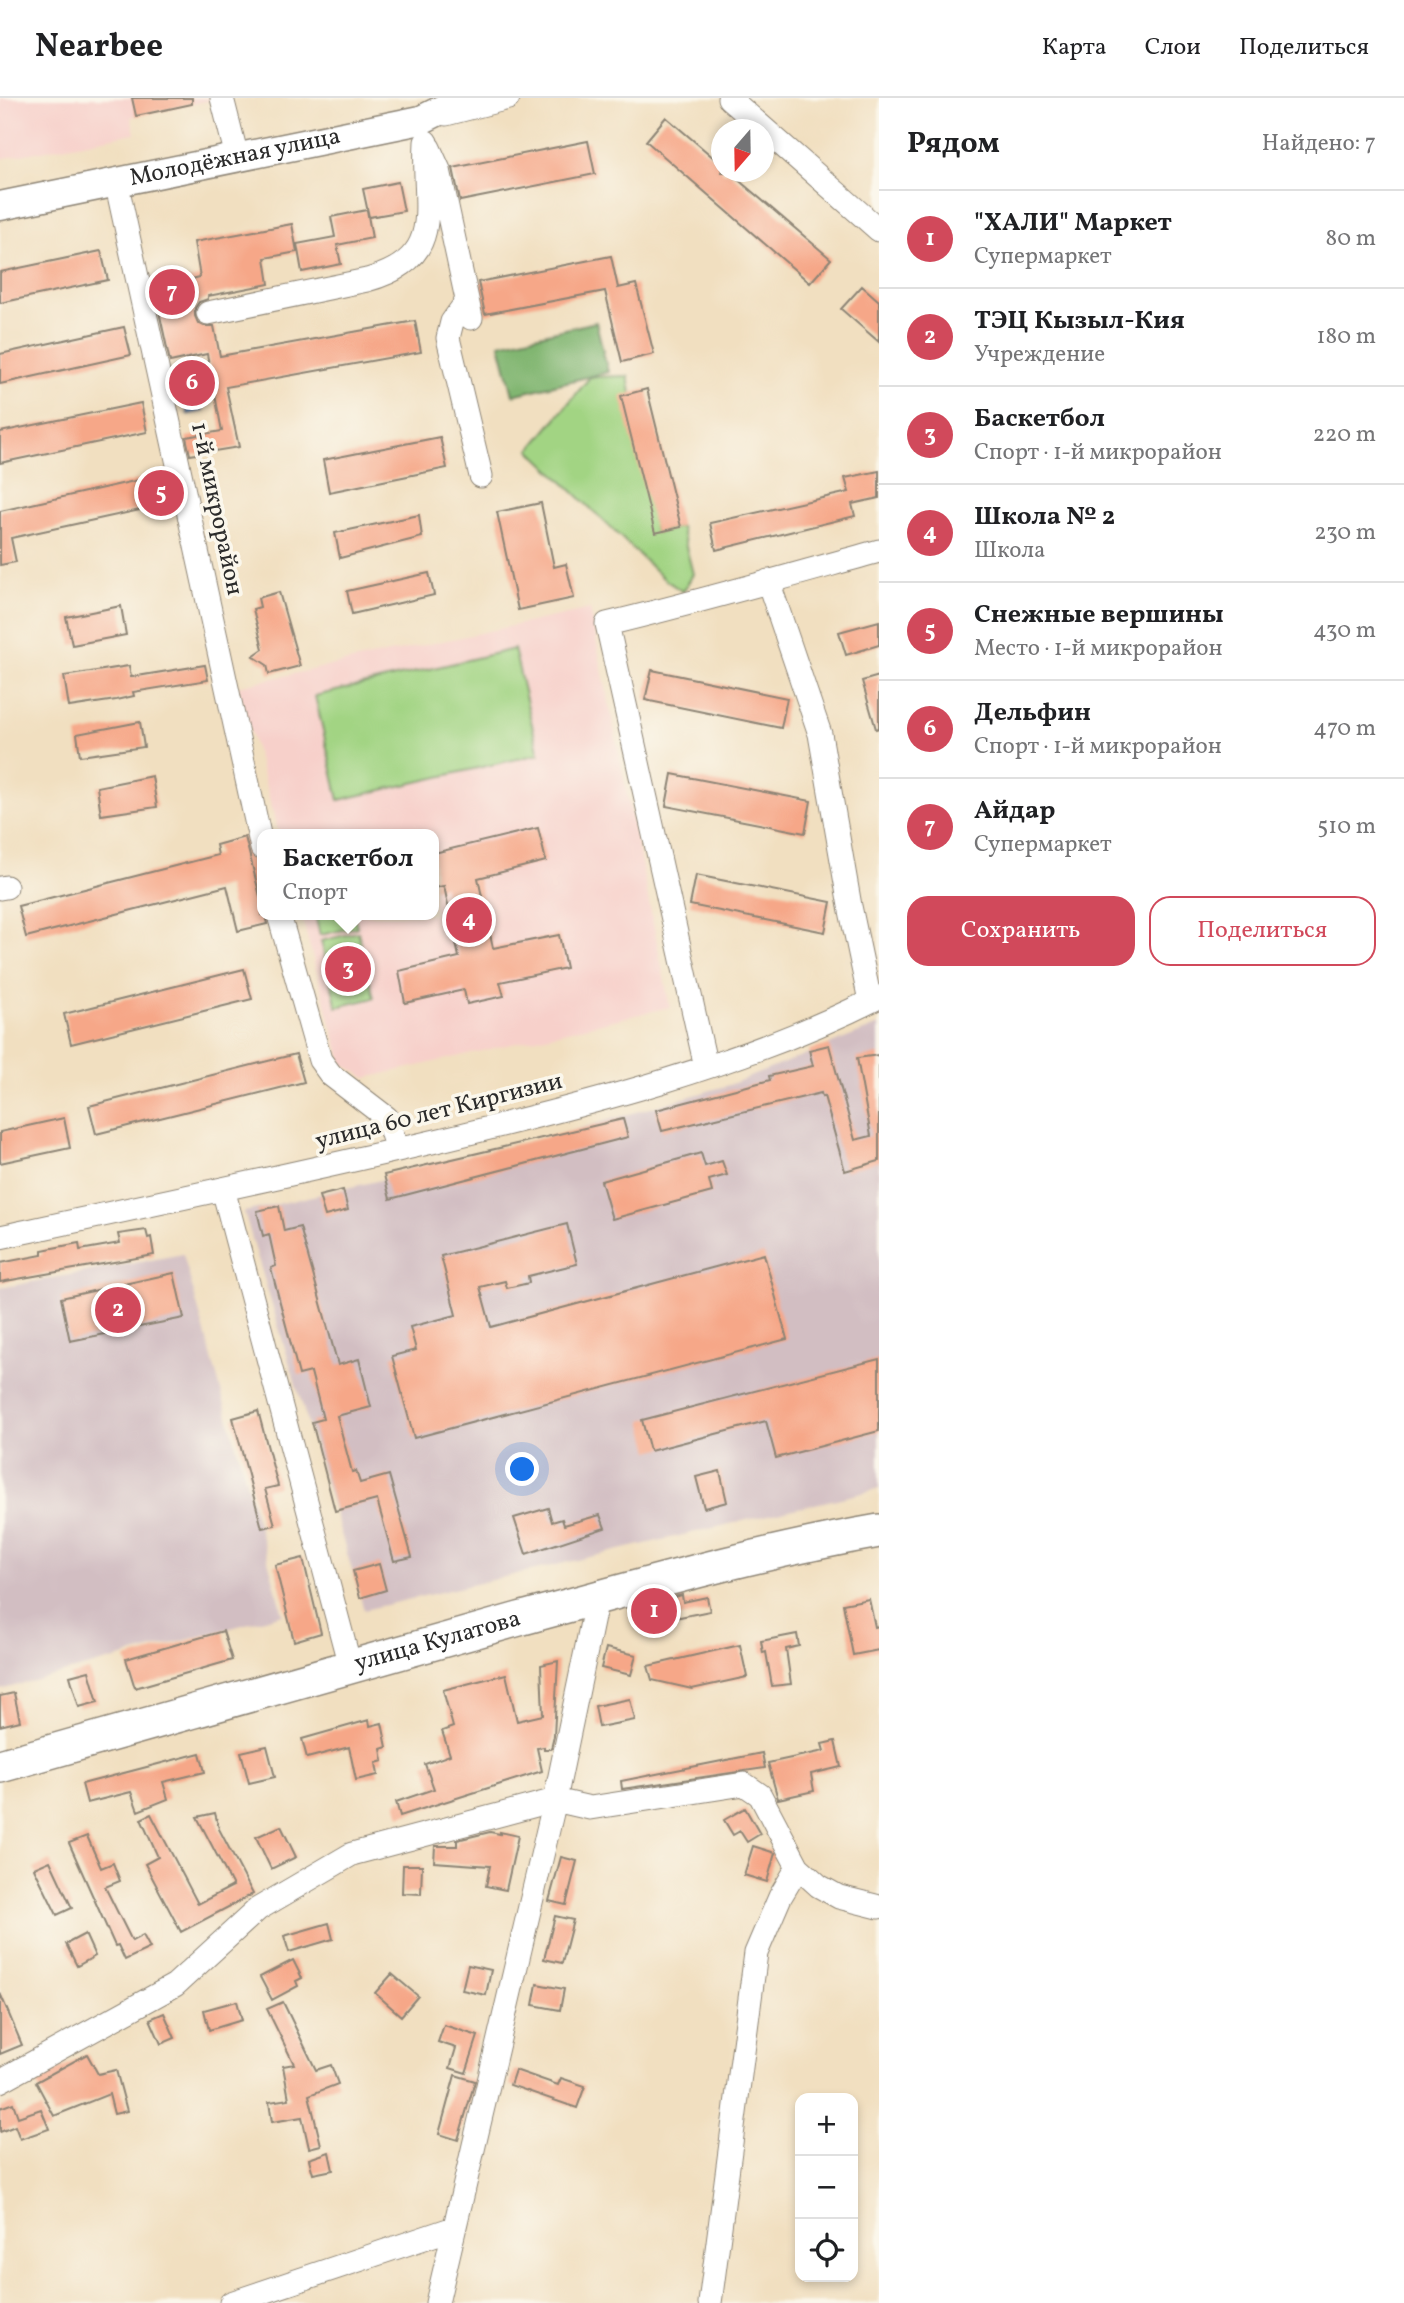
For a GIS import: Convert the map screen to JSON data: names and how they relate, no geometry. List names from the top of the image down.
{
  "streets": {
    "highway": ["улица Кулатова"],
    "main road": ["Молодёжная улица"],
    "street": ["1-й микрорайон", "улица 60 лет Киргизии"]
  },
  "crossings": [
    ["Молодёжная улица", "1-й микрорайон"]
  ],
  "north": "bottom",
  "page": {
    "header": "Nearbee",
    "nav": ["Карта", "Слои", "Поделиться"],
    "heading": ["Рядом", "Найдено: 7"],
    "list": [
      {
        "mark": "1",
        "name": "\"ХАЛИ\" Маркет",
        "note": "Супермаркет",
        "value": "80 m"
      },
      {
        "mark": "2",
        "name": "ТЭЦ Кызыл-Кия",
        "note": "Учреждение",
        "value": "180 m"
      },
      {
        "mark": "3",
        "name": "Баскетбол",
        "note": "Спорт · 1-й микрорайон",
        "value": "220 m"
      },
      {
        "mark": "4",
        "name": "Школа № 2",
        "note": "Школа",
        "value": "230 m"
      },
      {
        "mark": "5",
        "name": "Снежные вершины",
        "note": "Место · 1-й микрорайон",
        "value": "430 m"
      },
      {
        "mark": "6",
        "name": "Дельфин",
        "note": "Спорт · 1-й микрорайон",
        "value": "470 m"
      },
      {
        "mark": "7",
        "name": "Айдар",
        "note": "Супермаркет",
        "value": "510 m"
      }
    ],
    "pins": [
      "7",
      "6",
      "5",
      "4",
      "3",
      "2",
      "1"
    ],
    "popup": ["Баскетбол", "Спорт"],
    "buttons": ["Сохранить", "Поделиться"],
    "map_buttons": ["+", "−"]
  }
}
